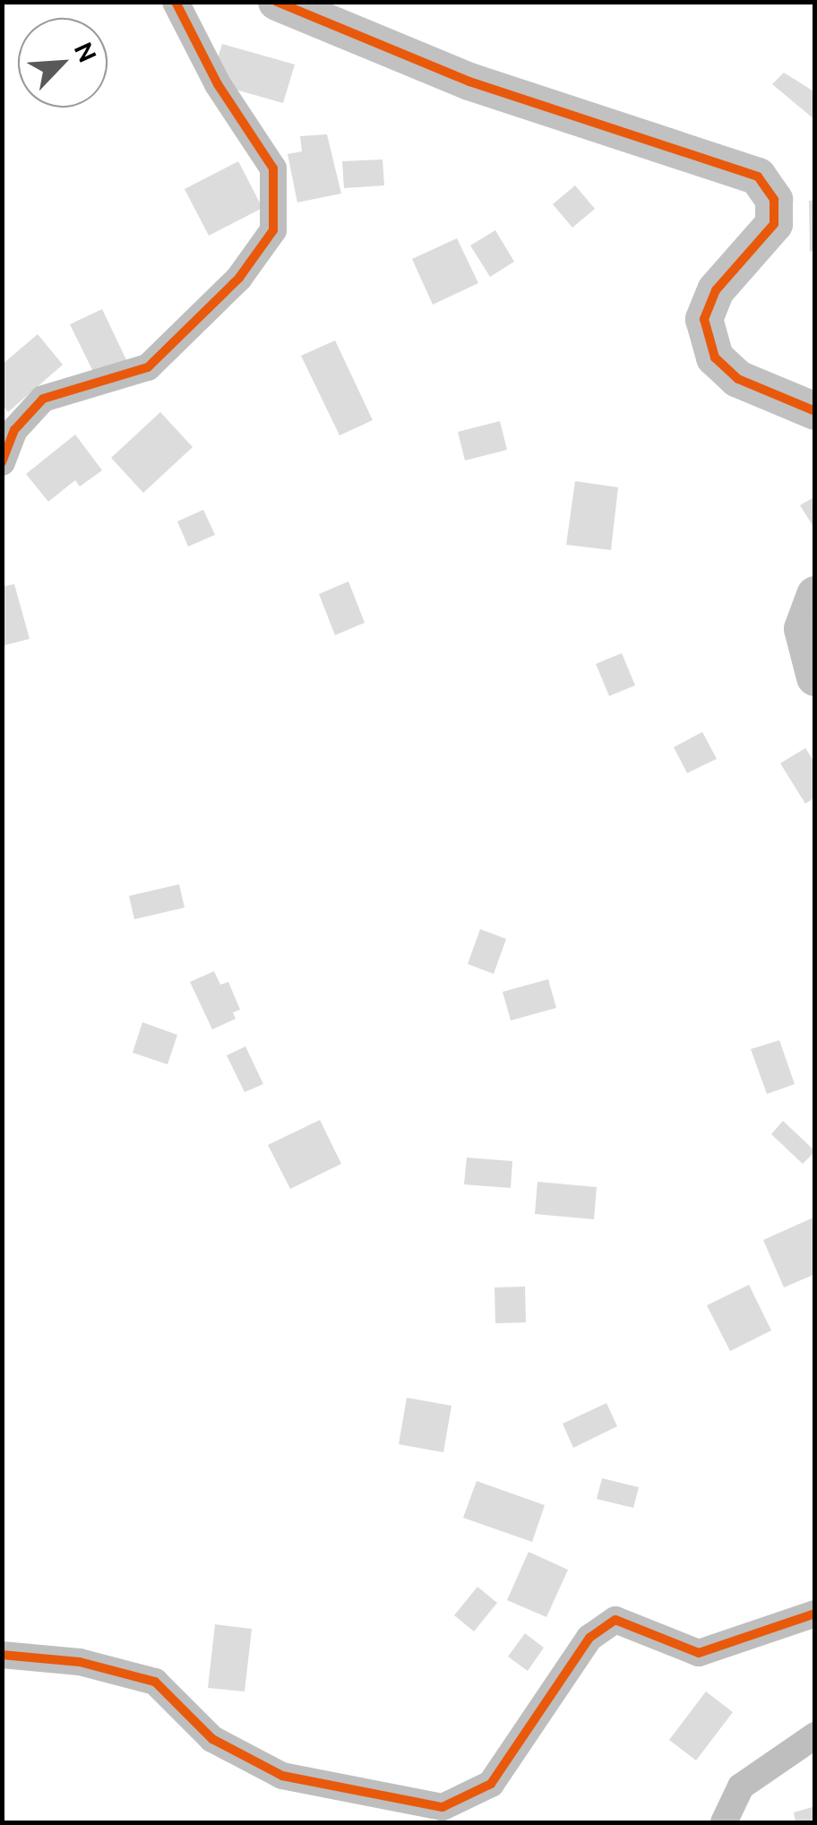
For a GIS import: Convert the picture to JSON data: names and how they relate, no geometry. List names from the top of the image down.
{
  "north": "top right"
}
